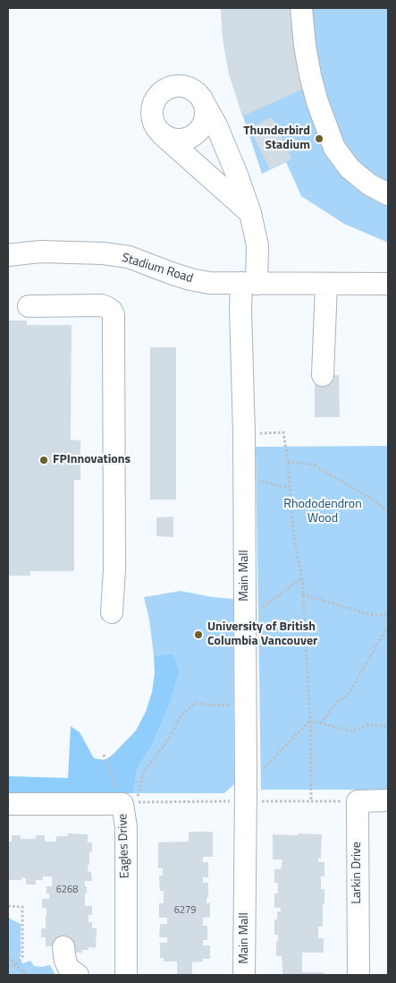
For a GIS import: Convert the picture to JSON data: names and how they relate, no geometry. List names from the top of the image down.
{
  "streets": {
    "street": [
      "Stadium Road",
      "Main Mall",
      "Eagles Drive",
      "Larkin Drive"
    ]
  },
  "crossings": [
    ["Stadium Road", "Main Mall"]
  ],
  "parks": ["Rhododendron Wood"],
  "places": ["Thunderbird Stadium", "FPInnovations", "University of British Columbia Vancouver"],
  "house_numbers": ["6268", "6279"]
}
